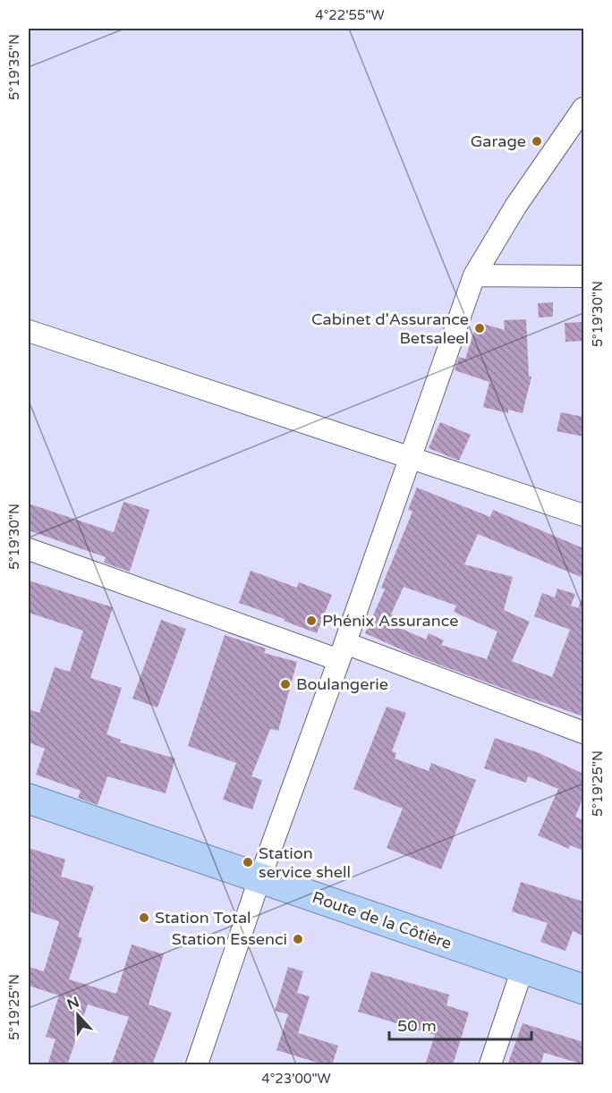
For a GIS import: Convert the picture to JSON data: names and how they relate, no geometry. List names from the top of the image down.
{
  "streets": {
    "main road": ["Route de la Côtière"]
  },
  "places": [
    "Garage",
    "Cabinet d'Assurance Betsaleel",
    "Phénix Assurance",
    "Boulangerie",
    "Station service shell",
    "Station Total",
    "Station Essenci"
  ],
  "scale_bar": "50 m",
  "north": "top",
  "coordinates": [
    "4°22'55\"W",
    "5°19'35\"N",
    "5°19'30\"N",
    "5°19'25\"N",
    "4°23'00\"W"
  ]
}
